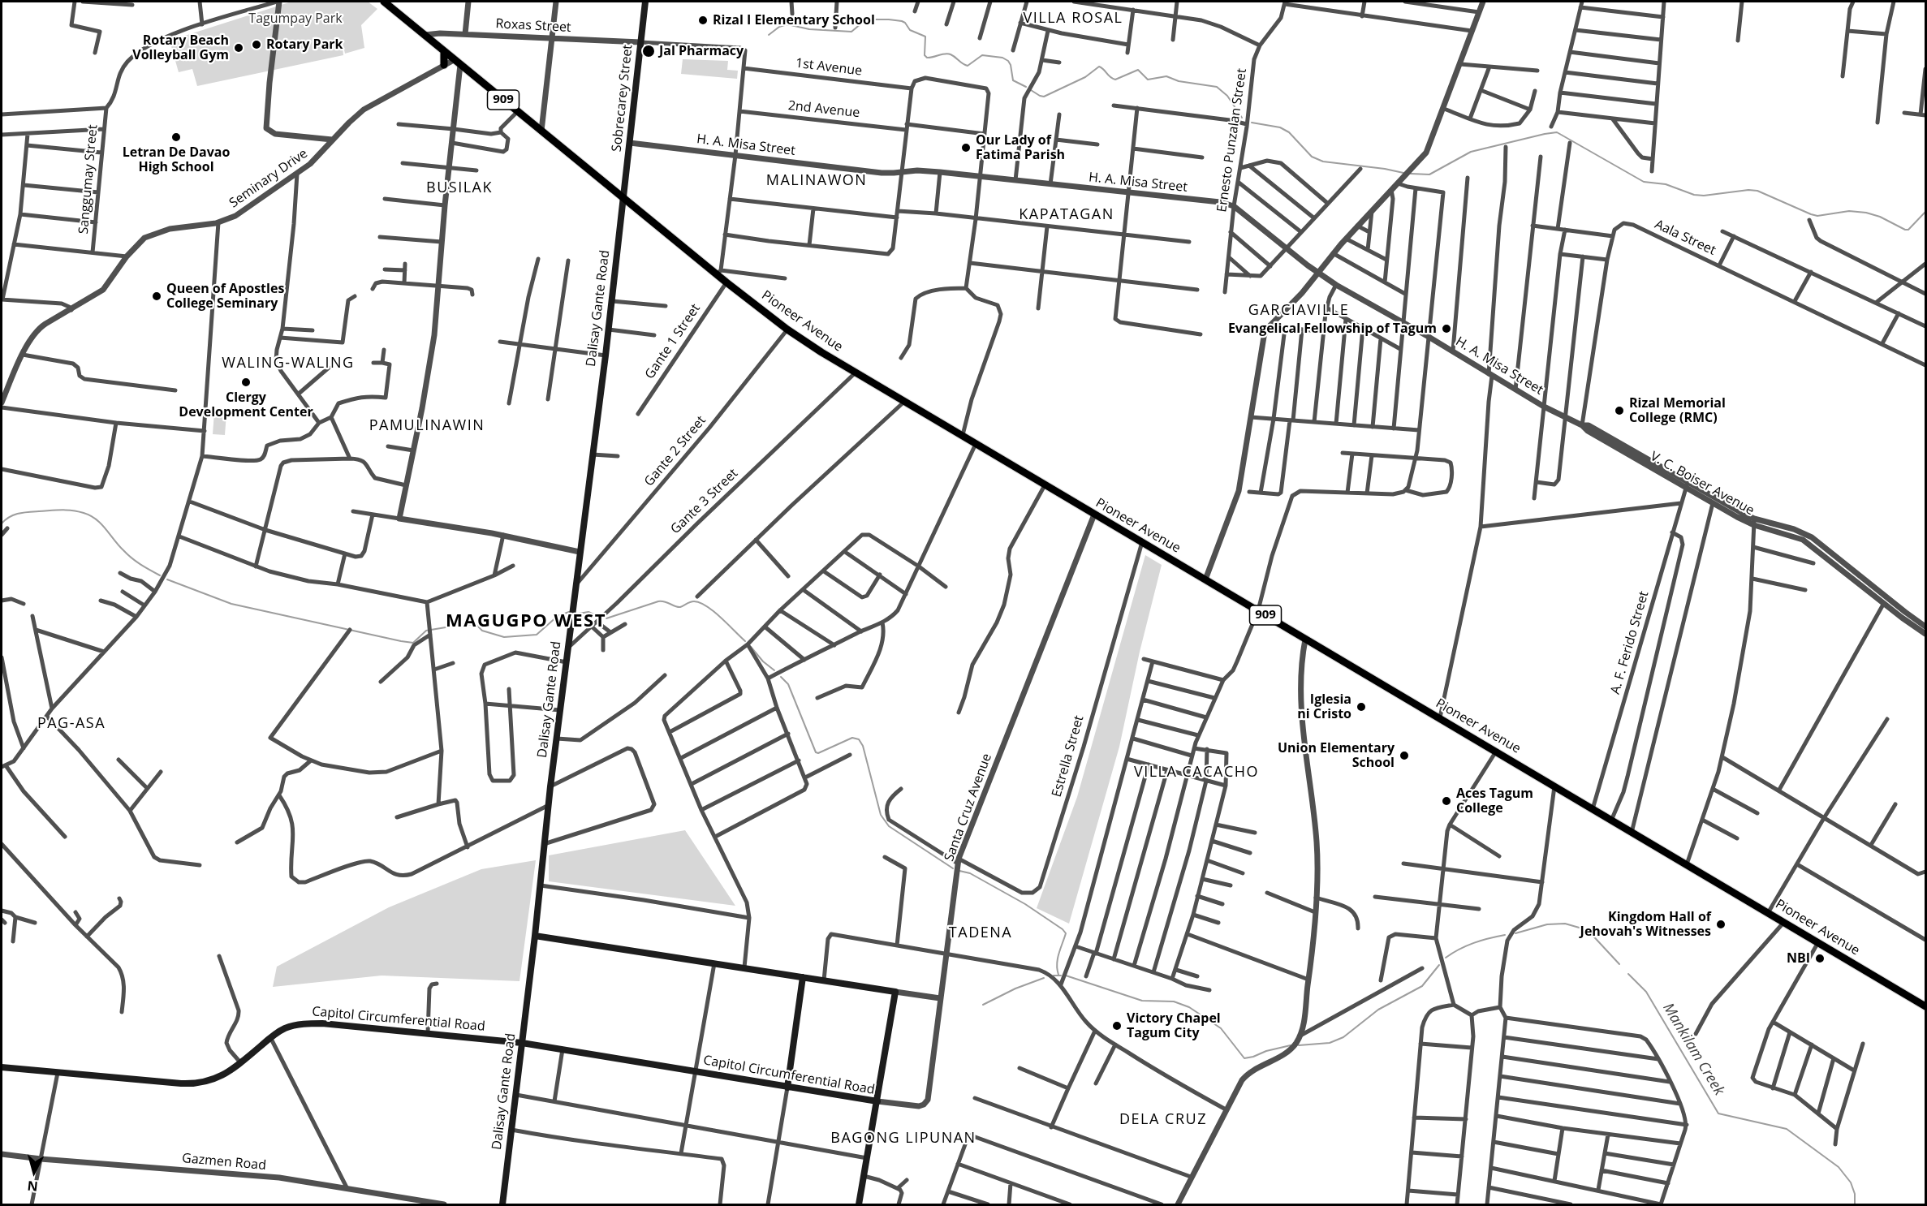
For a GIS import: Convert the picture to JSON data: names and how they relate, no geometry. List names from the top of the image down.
{
  "streets": {
    "highway": ["909", "Pioneer Avenue"],
    "main road": ["Sobrecarey Street", "Dalisay Gante Road", "Capitol Circumferential Road"],
    "street": [
      "Roxas Street",
      "1st Avenue",
      "2nd Avenue",
      "Ernesto Punzalan Street",
      "H. A. Misa Street",
      "Seminary Drive",
      "Sanggumay Street",
      "Aala Street",
      "Gante 1 Street",
      "Gante 2 Street",
      "V. C. Boiser Avenue",
      "Gante 3 Street",
      "A. F. Ferido Street",
      "Estrella Street",
      "Santa Cruz Avenue",
      "Gazmen Road"
    ]
  },
  "crossings": [
    ["Roxas Street", "Sobrecarey Street"],
    ["Roxas Street", "Pioneer Avenue"],
    ["Sobrecarey Street", "H. A. Misa Street"],
    ["Sobrecarey Street", "Dalisay Gante Road"],
    ["Sobrecarey Street", "Pioneer Avenue"],
    ["Ernesto Punzalan Street", "H. A. Misa Street"],
    ["H. A. Misa Street", "V. C. Boiser Avenue"],
    ["Seminary Drive", "Sanggumay Street"],
    ["Seminary Drive", "Pioneer Avenue"],
    ["Dalisay Gante Road", "Pioneer Avenue"],
    ["Dalisay Gante Road", "Gante 2 Street"],
    ["Dalisay Gante Road", "Gante 3 Street"],
    ["Dalisay Gante Road", "Capitol Circumferential Road"],
    ["Pioneer Avenue", "Gante 1 Street"],
    ["Pioneer Avenue", "Gante 2 Street"],
    ["Pioneer Avenue", "Gante 3 Street"],
    ["Pioneer Avenue", "A. F. Ferido Street"],
    ["Pioneer Avenue", "Estrella Street"],
    ["Pioneer Avenue", "Santa Cruz Avenue"],
    ["V. C. Boiser Avenue", "A. F. Ferido Street"],
    ["Estrella Street", "Santa Cruz Avenue"],
    ["Santa Cruz Avenue", "Capitol Circumferential Road"]
  ],
  "districts": [
    "VILLA ROSAL",
    "MALINAWON",
    "BUSILAK",
    "KAPATAGAN",
    "GARCIAVILLE",
    "WALING-WALING",
    "PAMULINAWIN",
    "MAGUGPO WEST",
    "PAG-ASA",
    "VILLA CACACHO",
    "TADENA",
    "DELA CRUZ",
    "BAGONG LIPUNAN"
  ],
  "water": ["Mankilam Creek"],
  "parks": ["Tagumpay Park"],
  "places": [
    "Rizal I Elementary School",
    "Rotary Park",
    "Rotary Beach Volleyball Gym",
    "Jal Pharmacy",
    "Letran De Davao High School",
    "Our Lady of Fatima Parish",
    "Queen of Apostles College Seminary",
    "Evangelical Fellowship of Tagum",
    "Clergy Development Center",
    "Rizal Memorial College (RMC)",
    "Iglesia ni Cristo",
    "Union Elementary School",
    "Aces Tagum College",
    "Kingdom Hall of Jehovah's Witnesses",
    "NBI",
    "Victory Chapel Tagum City"
  ],
  "north": "bottom"
}
